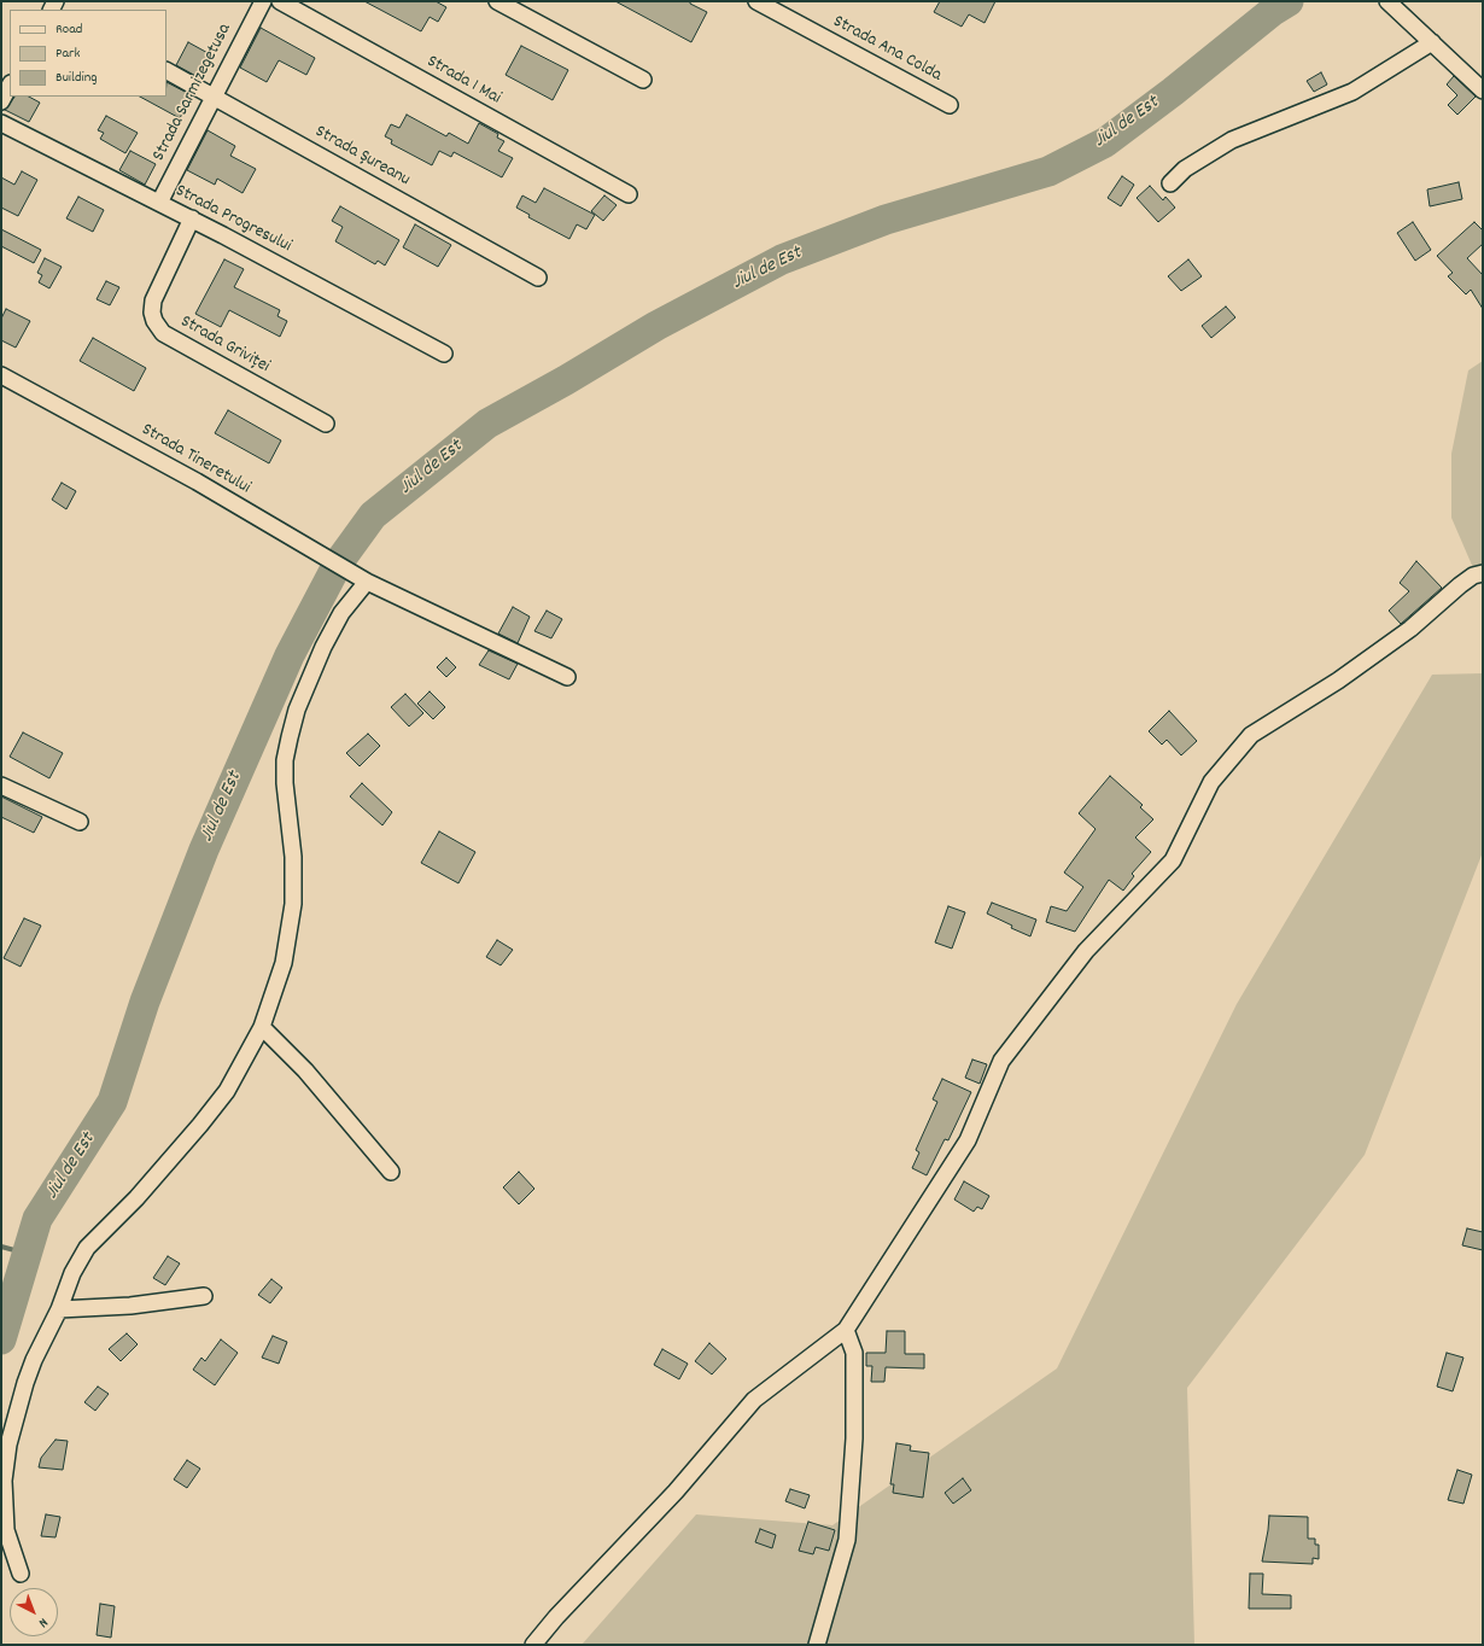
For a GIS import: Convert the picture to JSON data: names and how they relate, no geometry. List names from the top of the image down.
{
  "streets": {
    "street": [
      "Strada Ana Colda",
      "Strada 1 Mai",
      "Strada Sarmizegetusa",
      "Strada Șureanu",
      "Strada Progresului",
      "Strada Griviței",
      "Strada Tineretului"
    ]
  },
  "crossings": [
    ["Strada Sarmizegetusa", "Strada Șureanu"],
    ["Strada Sarmizegetusa", "Strada Progresului"],
    ["Strada Progresului", "Strada Griviței"]
  ],
  "water": ["Jiul de Est"],
  "legend": ["Road", "Park", "Building"],
  "north": "bottom right"
}
